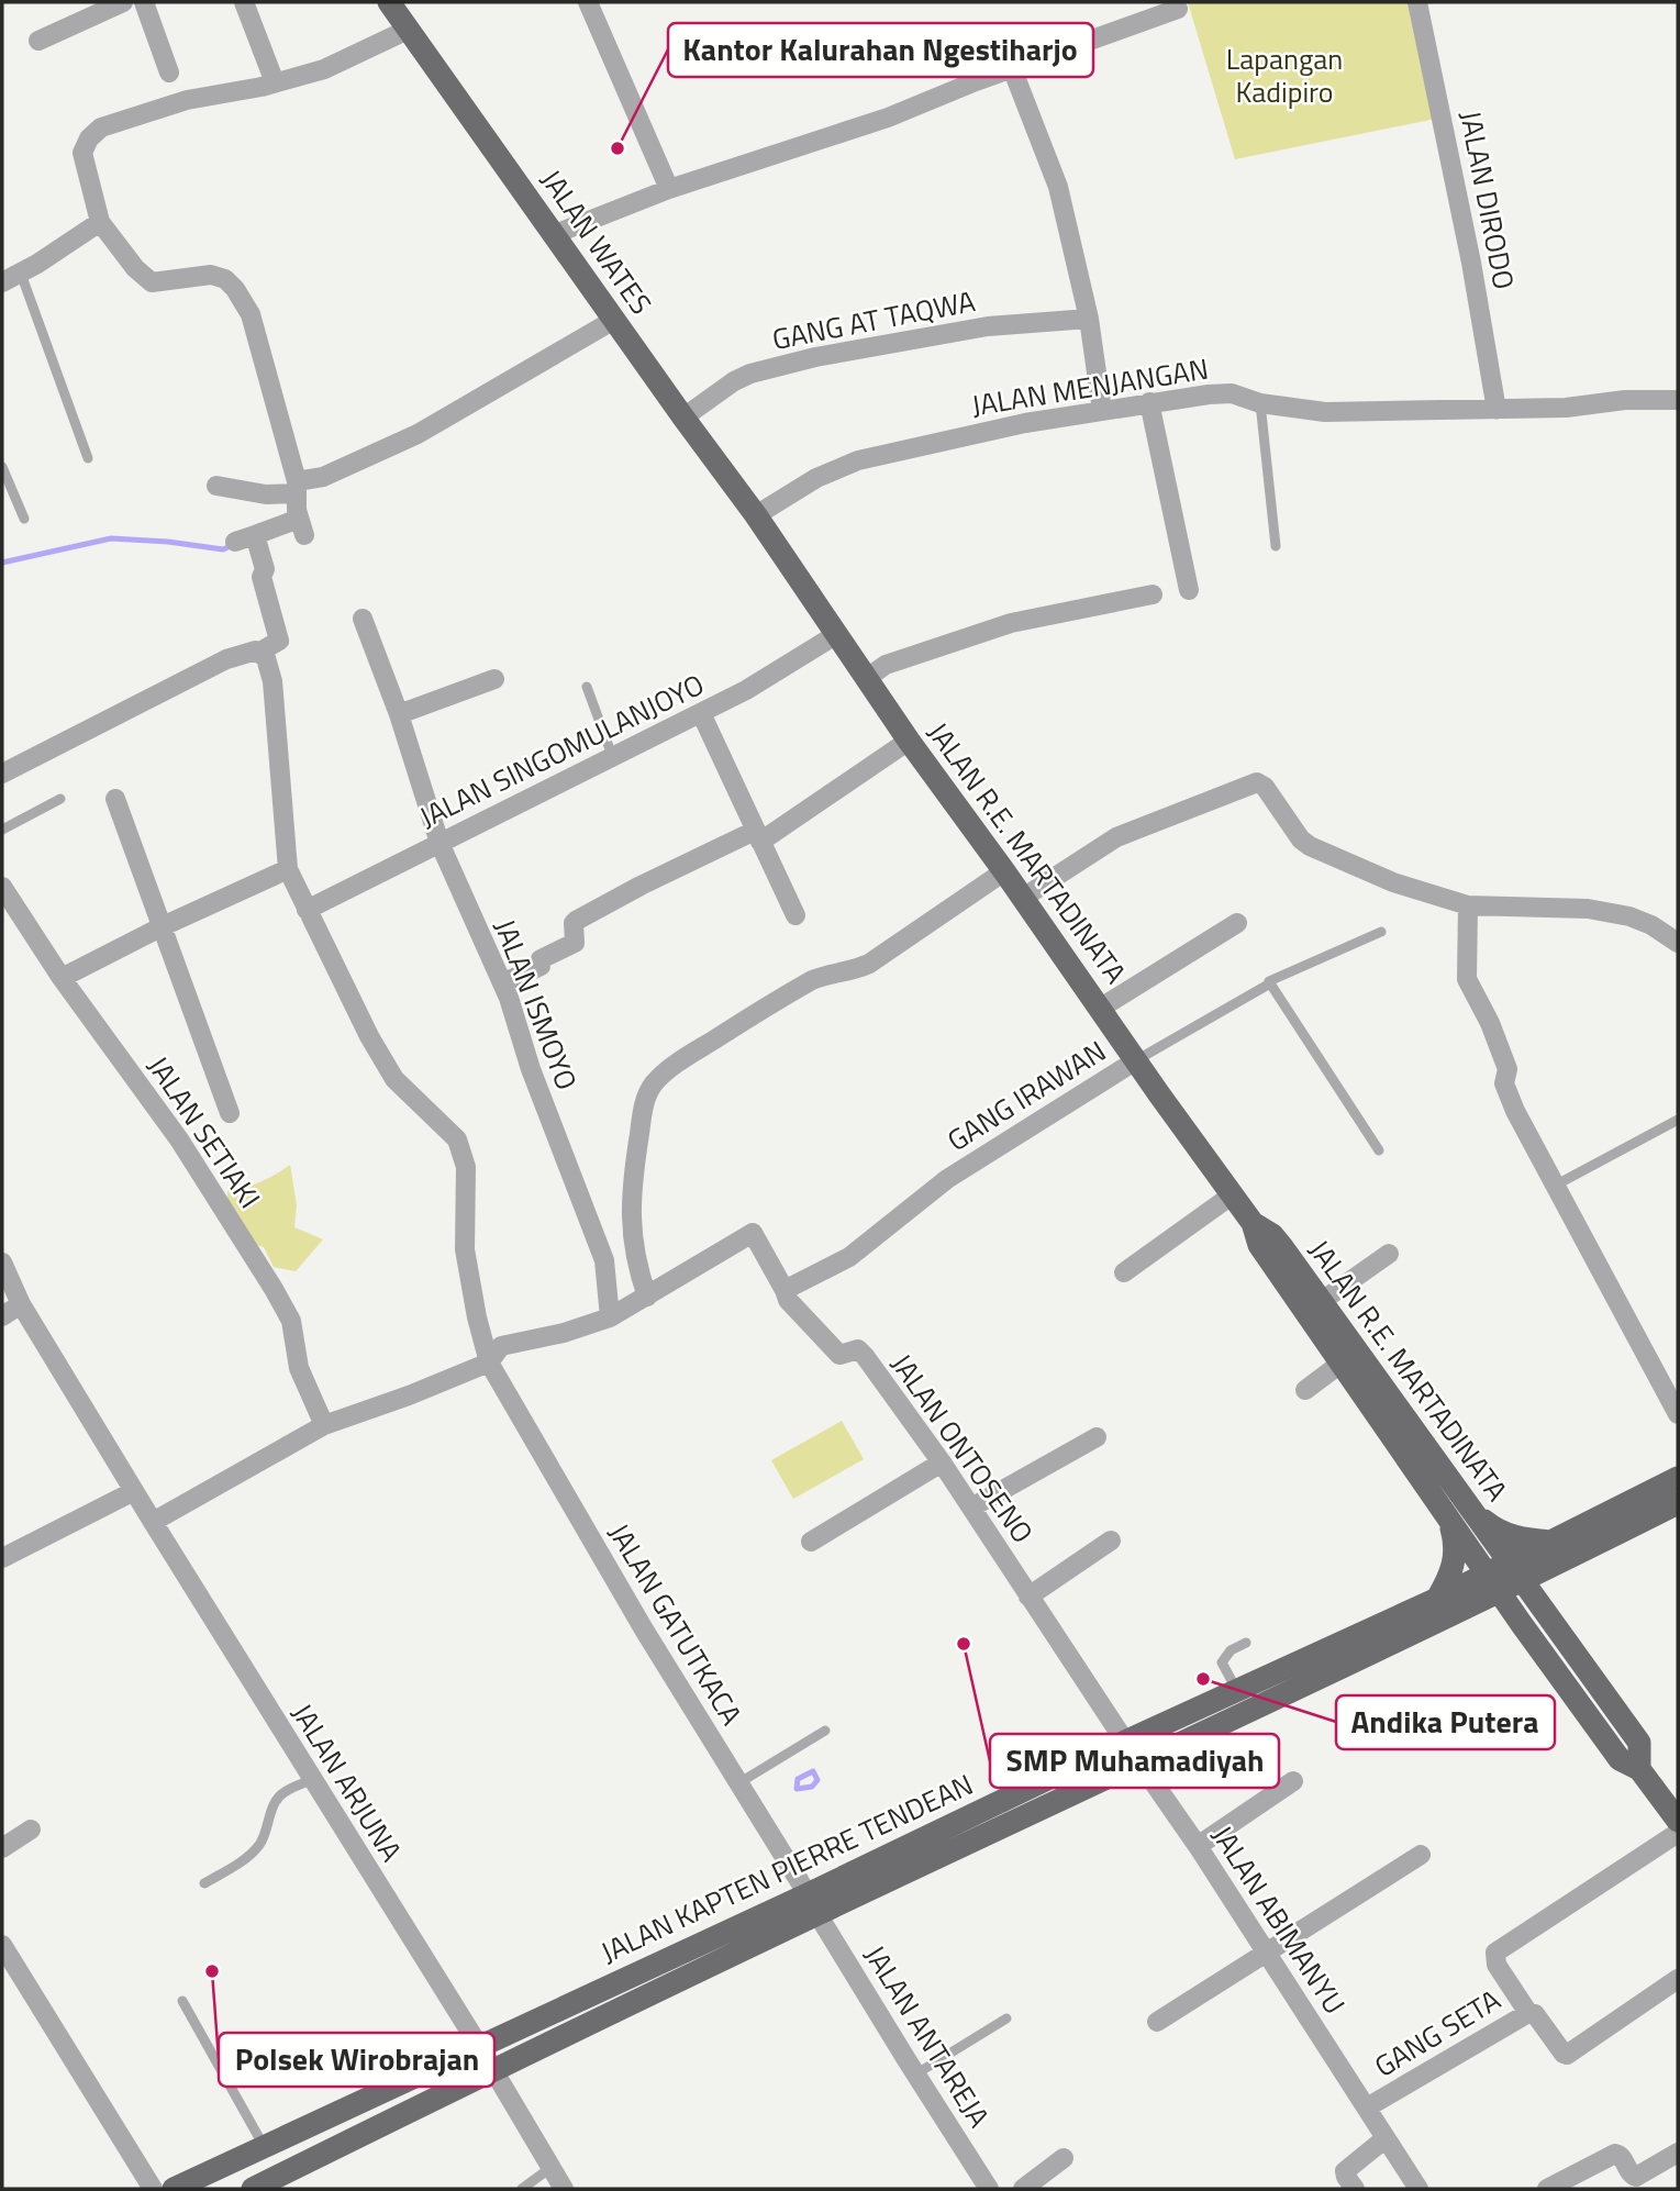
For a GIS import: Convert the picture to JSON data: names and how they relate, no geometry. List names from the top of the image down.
{
  "streets": {
    "main road": ["JALAN WATES", "JALAN R.E. MARTADINATA", "JALAN KAPTEN PIERRE TENDEAN"],
    "street": [
      "JALAN DIRODO",
      "GANG AT TAQWA",
      "JALAN MENJANGAN",
      "JALAN SINGOMULANJOYO",
      "JALAN ISMOYO",
      "GANG IRAWAN",
      "JALAN SETIAKI",
      "JALAN ONTOSENO",
      "JALAN GATUTKACA",
      "JALAN ARJUNA",
      "JALAN ABIMANYU",
      "GANG SETA",
      "JALAN ANTAREJA"
    ]
  },
  "crossings": [
    ["JALAN DIRODO", "JALAN MENJANGAN"],
    ["JALAN WATES", "GANG AT TAQWA"],
    ["JALAN WATES", "JALAN MENJANGAN"],
    ["JALAN WATES", "JALAN R.E. MARTADINATA"],
    ["JALAN MENJANGAN", "JALAN R.E. MARTADINATA"],
    ["JALAN SINGOMULANJOYO", "JALAN R.E. MARTADINATA"],
    ["JALAN SINGOMULANJOYO", "JALAN ISMOYO"],
    ["JALAN SINGOMULANJOYO", "JALAN GATUTKACA"],
    ["JALAN R.E. MARTADINATA", "GANG IRAWAN"],
    ["JALAN R.E. MARTADINATA", "JALAN KAPTEN PIERRE TENDEAN"],
    ["JALAN ISMOYO", "JALAN ONTOSENO"],
    ["GANG IRAWAN", "JALAN ONTOSENO"],
    ["JALAN ONTOSENO", "JALAN GATUTKACA"],
    ["JALAN ONTOSENO", "JALAN KAPTEN PIERRE TENDEAN"],
    ["JALAN ONTOSENO", "JALAN ABIMANYU"],
    ["JALAN GATUTKACA", "JALAN KAPTEN PIERRE TENDEAN"],
    ["JALAN GATUTKACA", "JALAN ANTAREJA"],
    ["JALAN ARJUNA", "JALAN KAPTEN PIERRE TENDEAN"],
    ["JALAN KAPTEN PIERRE TENDEAN", "JALAN ABIMANYU"],
    ["JALAN KAPTEN PIERRE TENDEAN", "JALAN ANTAREJA"],
    ["JALAN ABIMANYU", "GANG SETA"]
  ],
  "parks": ["Lapangan Kadipiro"],
  "places": [
    "Kantor Kalurahan Ngestiharjo",
    "SMP Muhamadiyah",
    "Andika Putera",
    "Polsek Wirobrajan"
  ]
}
